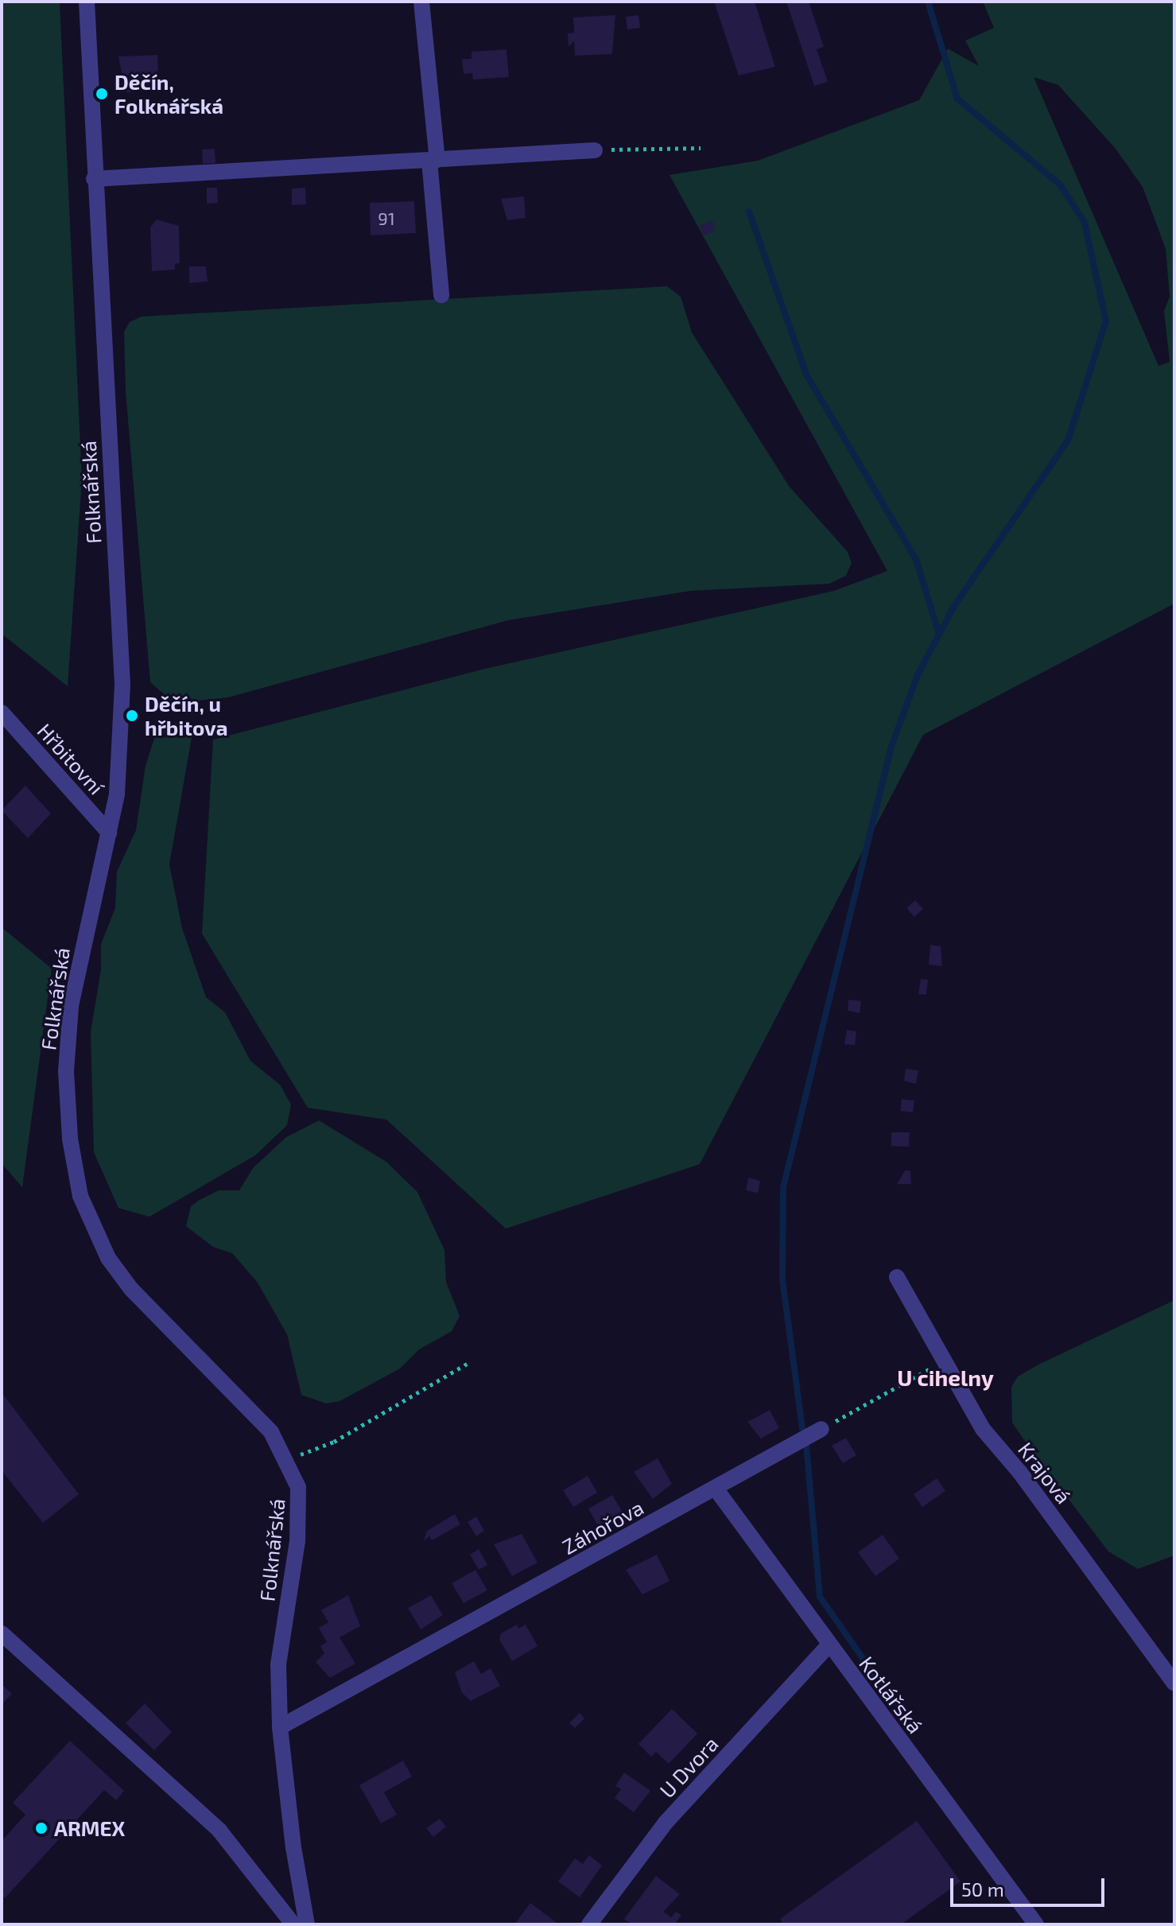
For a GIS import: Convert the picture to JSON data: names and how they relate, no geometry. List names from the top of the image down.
{
  "streets": {
    "street": [
      "Folknářská",
      "Hřbitovní",
      "Krajová",
      "Záhořova",
      "Kotlářská",
      "U Dvora"
    ]
  },
  "crossings": [
    ["Folknářská", "Hřbitovní"],
    ["Folknářská", "Záhořova"],
    ["Záhořova", "Kotlářská"],
    ["Kotlářská", "U Dvora"]
  ],
  "districts": ["U cihelny"],
  "places": ["Děčín, Folknářská", "Děčín, u hřbitova", "ARMEX"],
  "house_numbers": ["91"],
  "scale_bar": "50 m"
}
